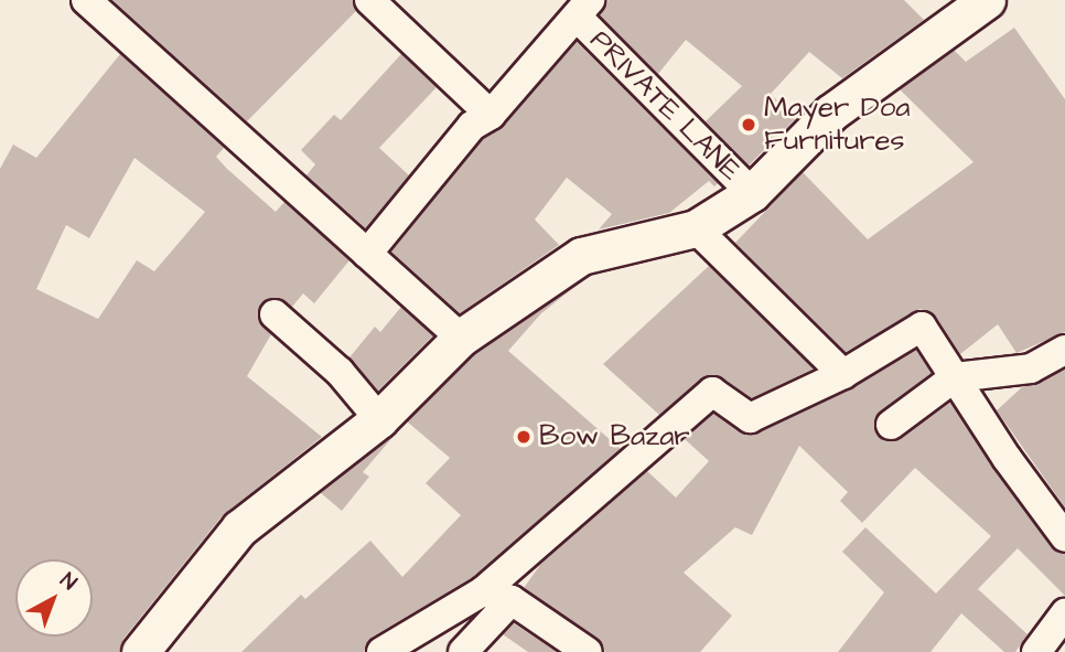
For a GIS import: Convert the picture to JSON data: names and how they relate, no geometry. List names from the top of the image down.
{
  "streets": {
    "street": ["PRIVATE LANE"]
  },
  "places": ["Mayer Doa Furnitures", "Bow Bazar"],
  "north": "top right"
}
